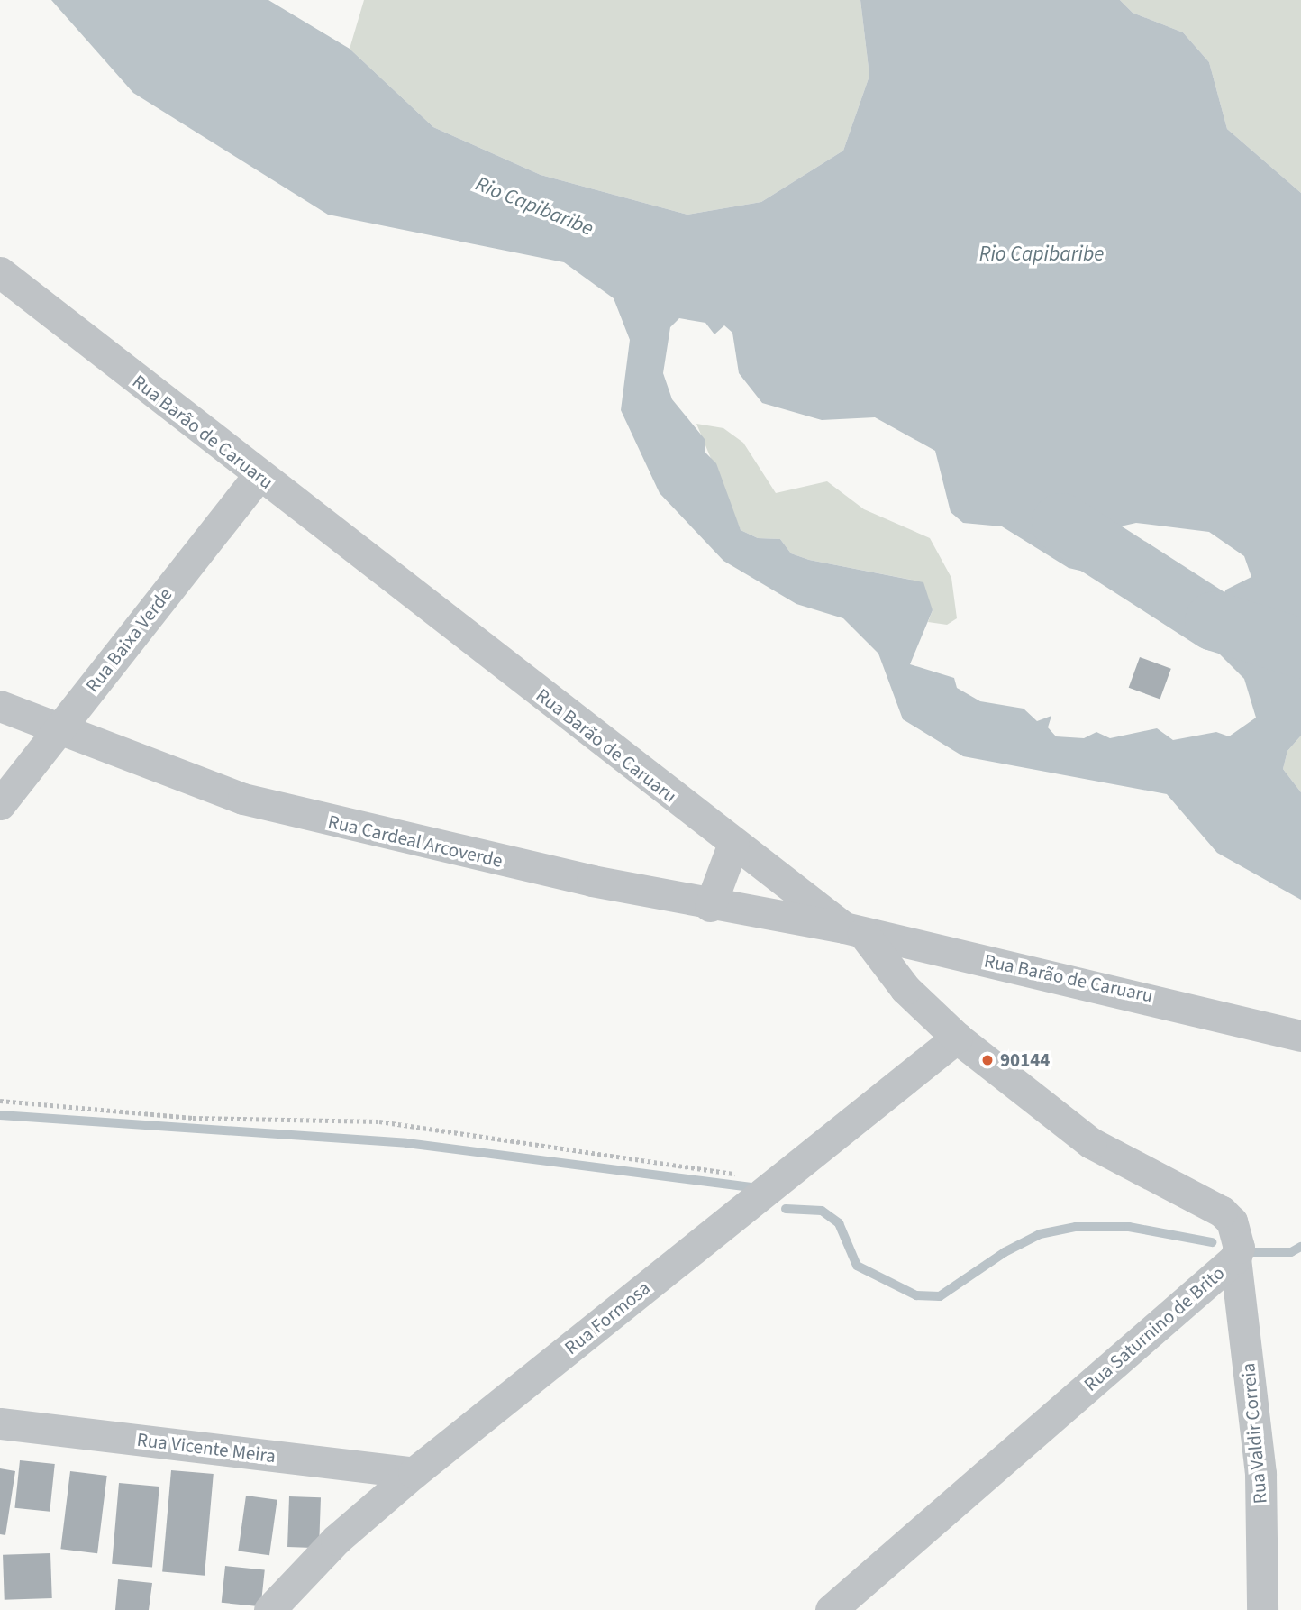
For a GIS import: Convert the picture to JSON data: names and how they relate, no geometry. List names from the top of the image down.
{
  "streets": {
    "street": [
      "Rua Barão de Caruaru",
      "Rua Baixa Verde",
      "Rua Cardeal Arcoverde",
      "Rua Formosa",
      "Rua Saturnino de Brito",
      "Rua Valdir Correia",
      "Rua Vicente Meira"
    ]
  },
  "crossings": [
    ["Rua Barão de Caruaru", "Rua Baixa Verde"],
    ["Rua Barão de Caruaru", "Rua Cardeal Arcoverde"],
    ["Rua Barão de Caruaru", "Rua Saturnino de Brito"],
    ["Rua Baixa Verde", "Rua Cardeal Arcoverde"],
    ["Rua Cardeal Arcoverde", "Rua Saturnino de Brito"],
    ["Rua Formosa", "Rua Saturnino de Brito"],
    ["Rua Formosa", "Rua Vicente Meira"],
    ["Rua Saturnino de Brito", "Rua Valdir Correia"]
  ],
  "water": ["Rio Capibaribe"],
  "places": ["90144"]
}
